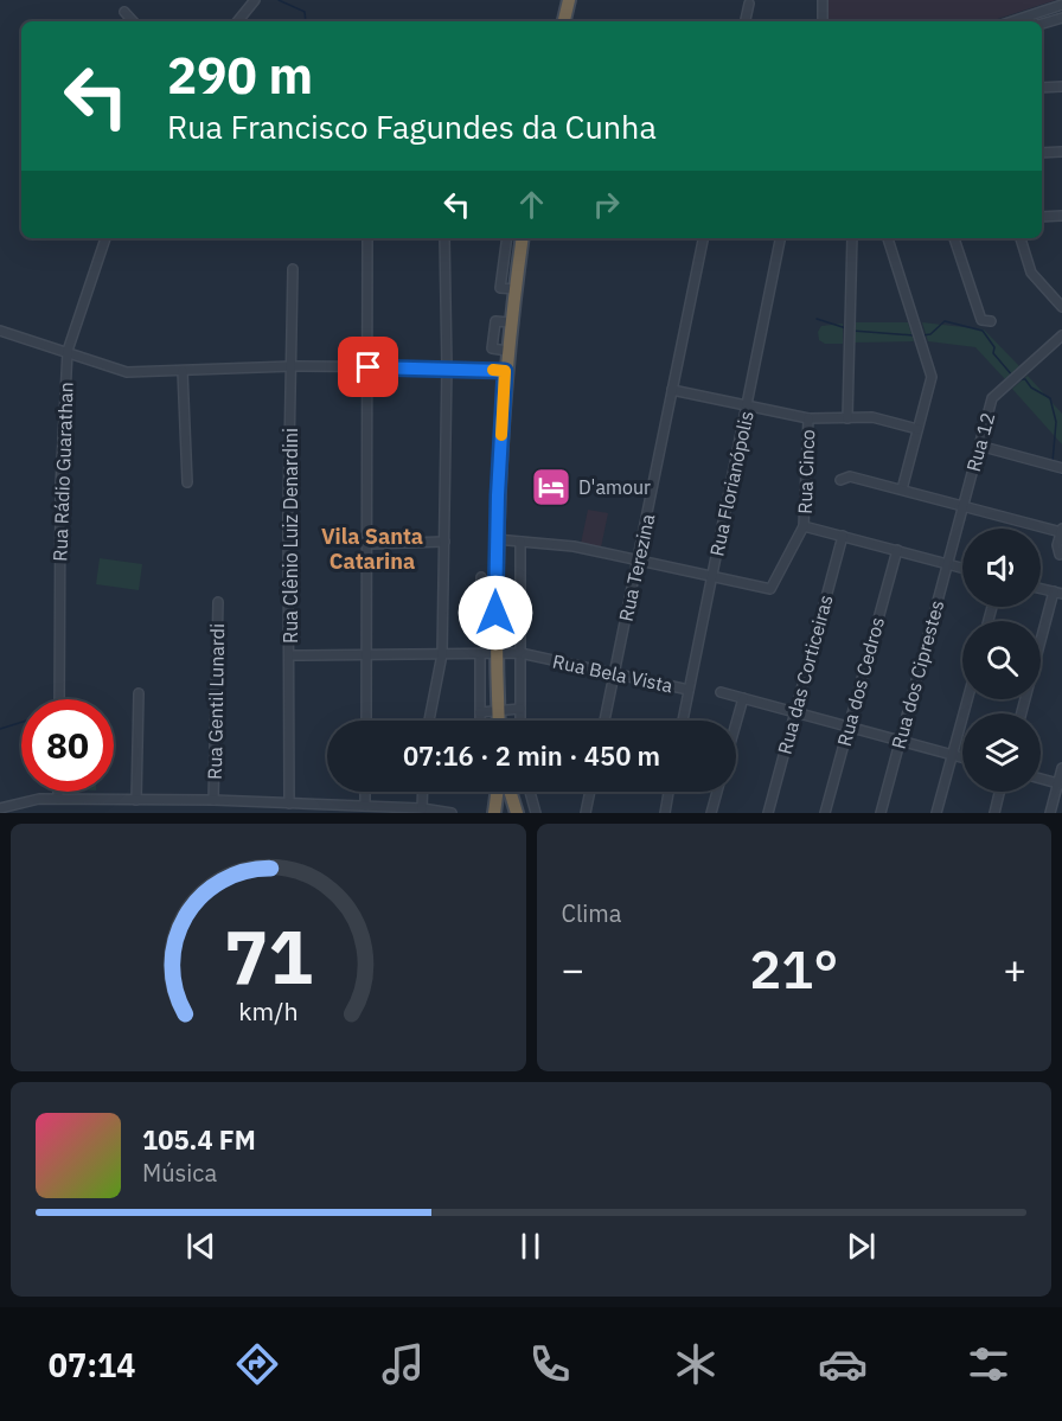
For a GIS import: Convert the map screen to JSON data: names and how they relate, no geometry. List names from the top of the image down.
{
  "streets": {
    "street": [
      "Rua 12",
      "Rua Rádio Guarathan",
      "Rua Cinco",
      "Rua Florianópolis",
      "Rua Clênio Luiz Denardini",
      "Rua Terezina",
      "Rua Bela Vista",
      "Rua das Corticeiras",
      "Rua dos Ciprestes",
      "Rua dos Cedros",
      "Rua Gentil Lunardi"
    ]
  },
  "crossings": [
    ["Rua 12", "Rua dos Ciprestes"],
    ["Rua Florianópolis", "Rua Bela Vista"],
    ["Rua Clênio Luiz Denardini", "Rua Bela Vista"],
    ["Rua Terezina", "Rua Bela Vista"]
  ],
  "districts": ["Vila Santa Catarina"],
  "places": {
    "hotel": ["D'amour"]
  },
  "page": {
    "turn": ["290 m", "Rua Francisco Fagundes da Cunha"],
    "limit": "80",
    "trip": "07:16 · 2 min · 450 m",
    "tile": "Clima",
    "heat": ["−", "21°", "+"],
    "song": ["105.4 FM", "Música"],
    "tabs": "07:14",
    "gauge": ["71", "km/h"]
  }
}
